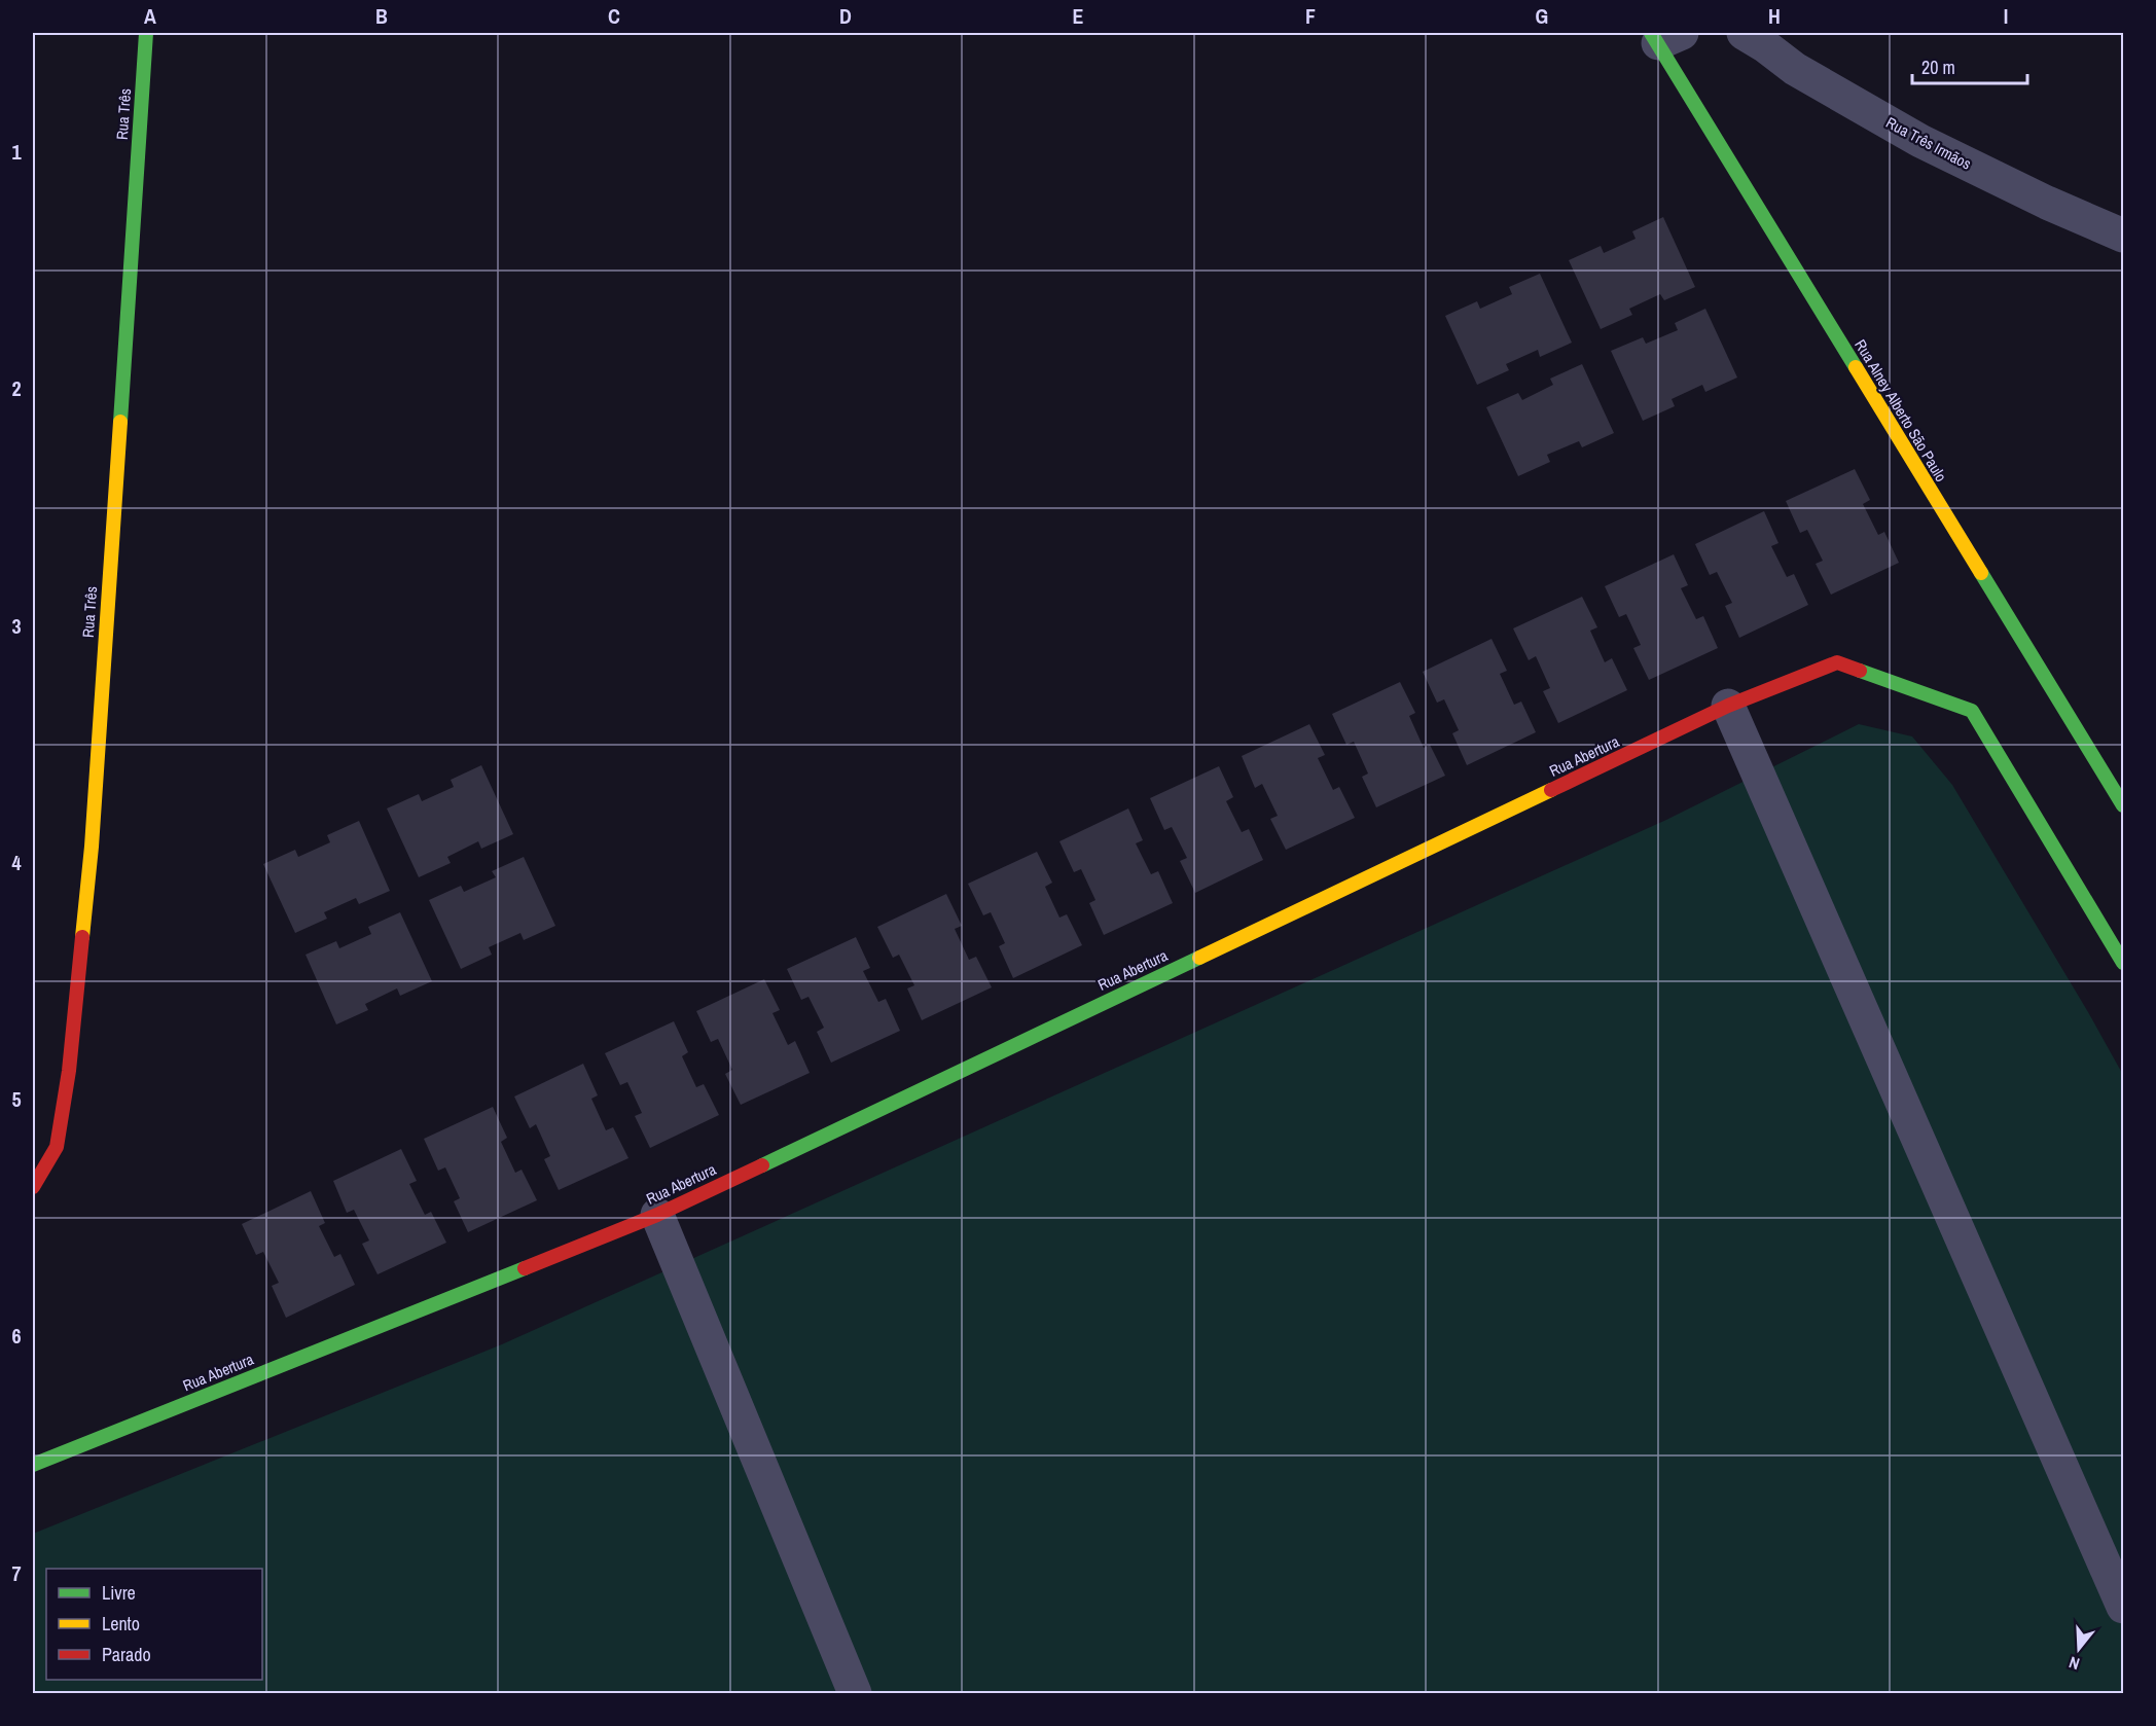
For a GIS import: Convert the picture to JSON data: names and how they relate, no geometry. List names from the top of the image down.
{
  "streets": {
    "street": [
      "Rua Três",
      "Rua Três Irmãos",
      "Rua Alney Alberto São Paulo",
      "Rua Abertura"
    ]
  },
  "legend": ["Livre", "Lento", "Parado"],
  "scale_bar": "20 m",
  "north": "bottom",
  "grid": {
    "columns": [
      "A",
      "B",
      "C",
      "D",
      "E",
      "F",
      "G",
      "H",
      "I"
    ],
    "rows": [
      "1",
      "2",
      "3",
      "4",
      "5",
      "6",
      "7"
    ]
  }
}
